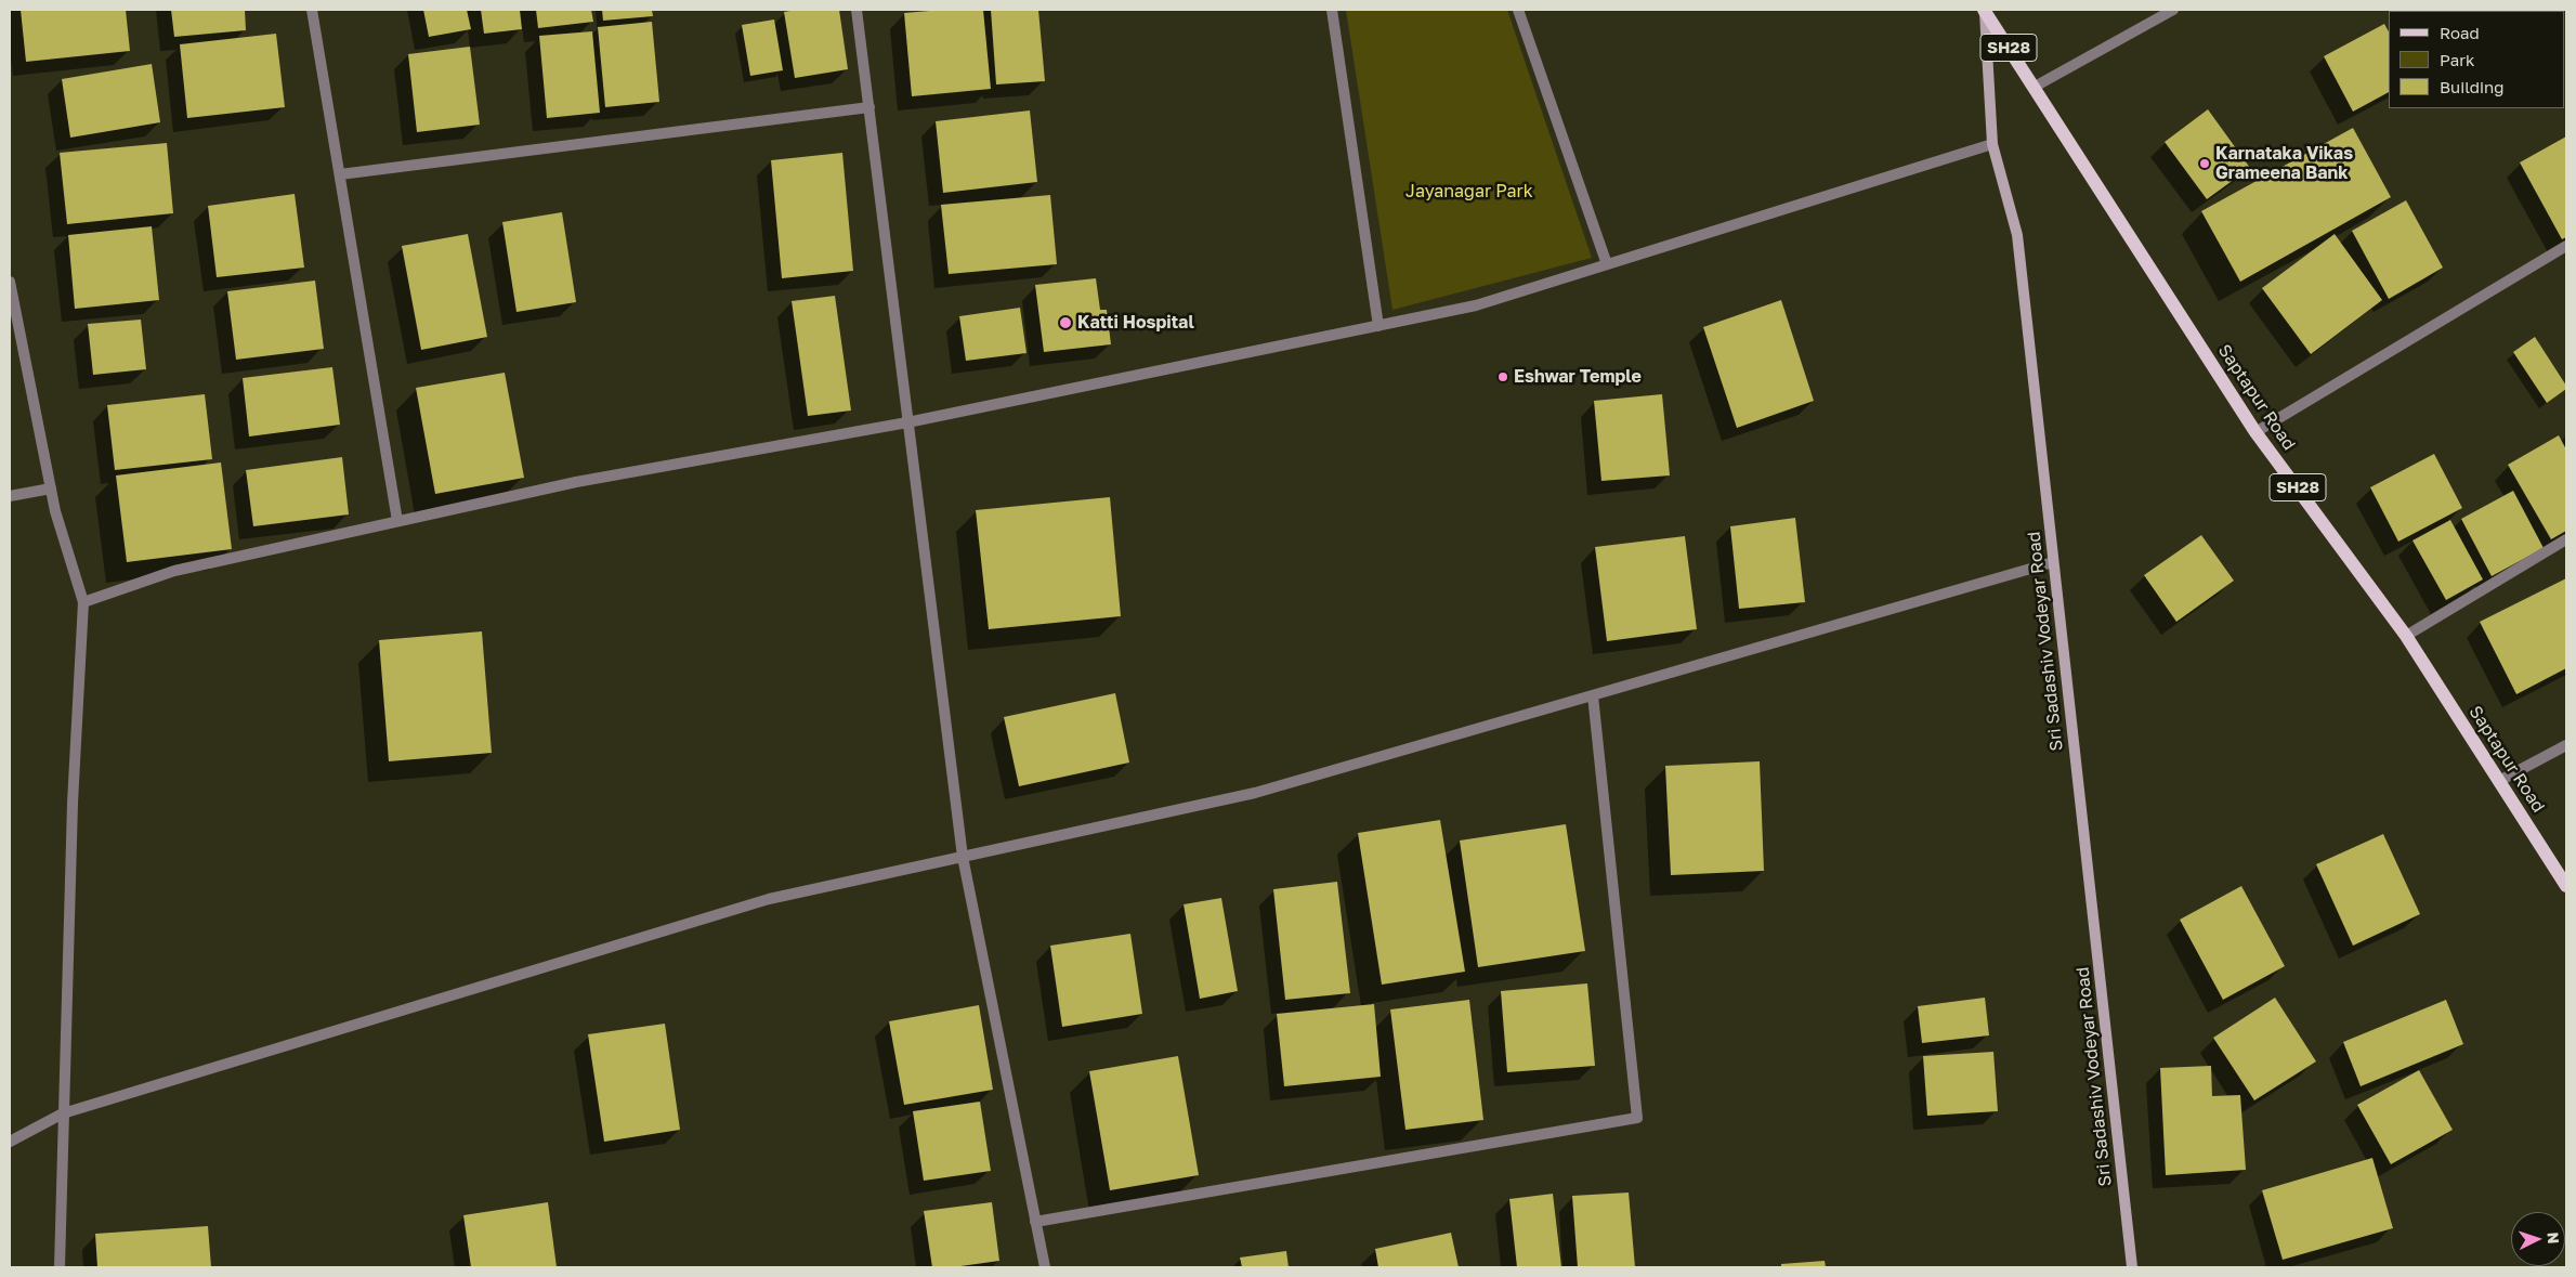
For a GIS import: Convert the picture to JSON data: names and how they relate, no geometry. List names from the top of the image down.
{
  "streets": {
    "main road": ["SH28", "Saptapur Road", "Sri Sadashiv Vodeyar Road"]
  },
  "crossings": [
    ["SH28", "Saptapur Road"],
    ["SH28", "Sri Sadashiv Vodeyar Road"]
  ],
  "parks": ["Jayanagar Park"],
  "places": ["Karnataka Vikas Grameena Bank", "Katti Hospital", "Eshwar Temple"],
  "legend": ["Road", "Park", "Building"],
  "north": "right"
}
